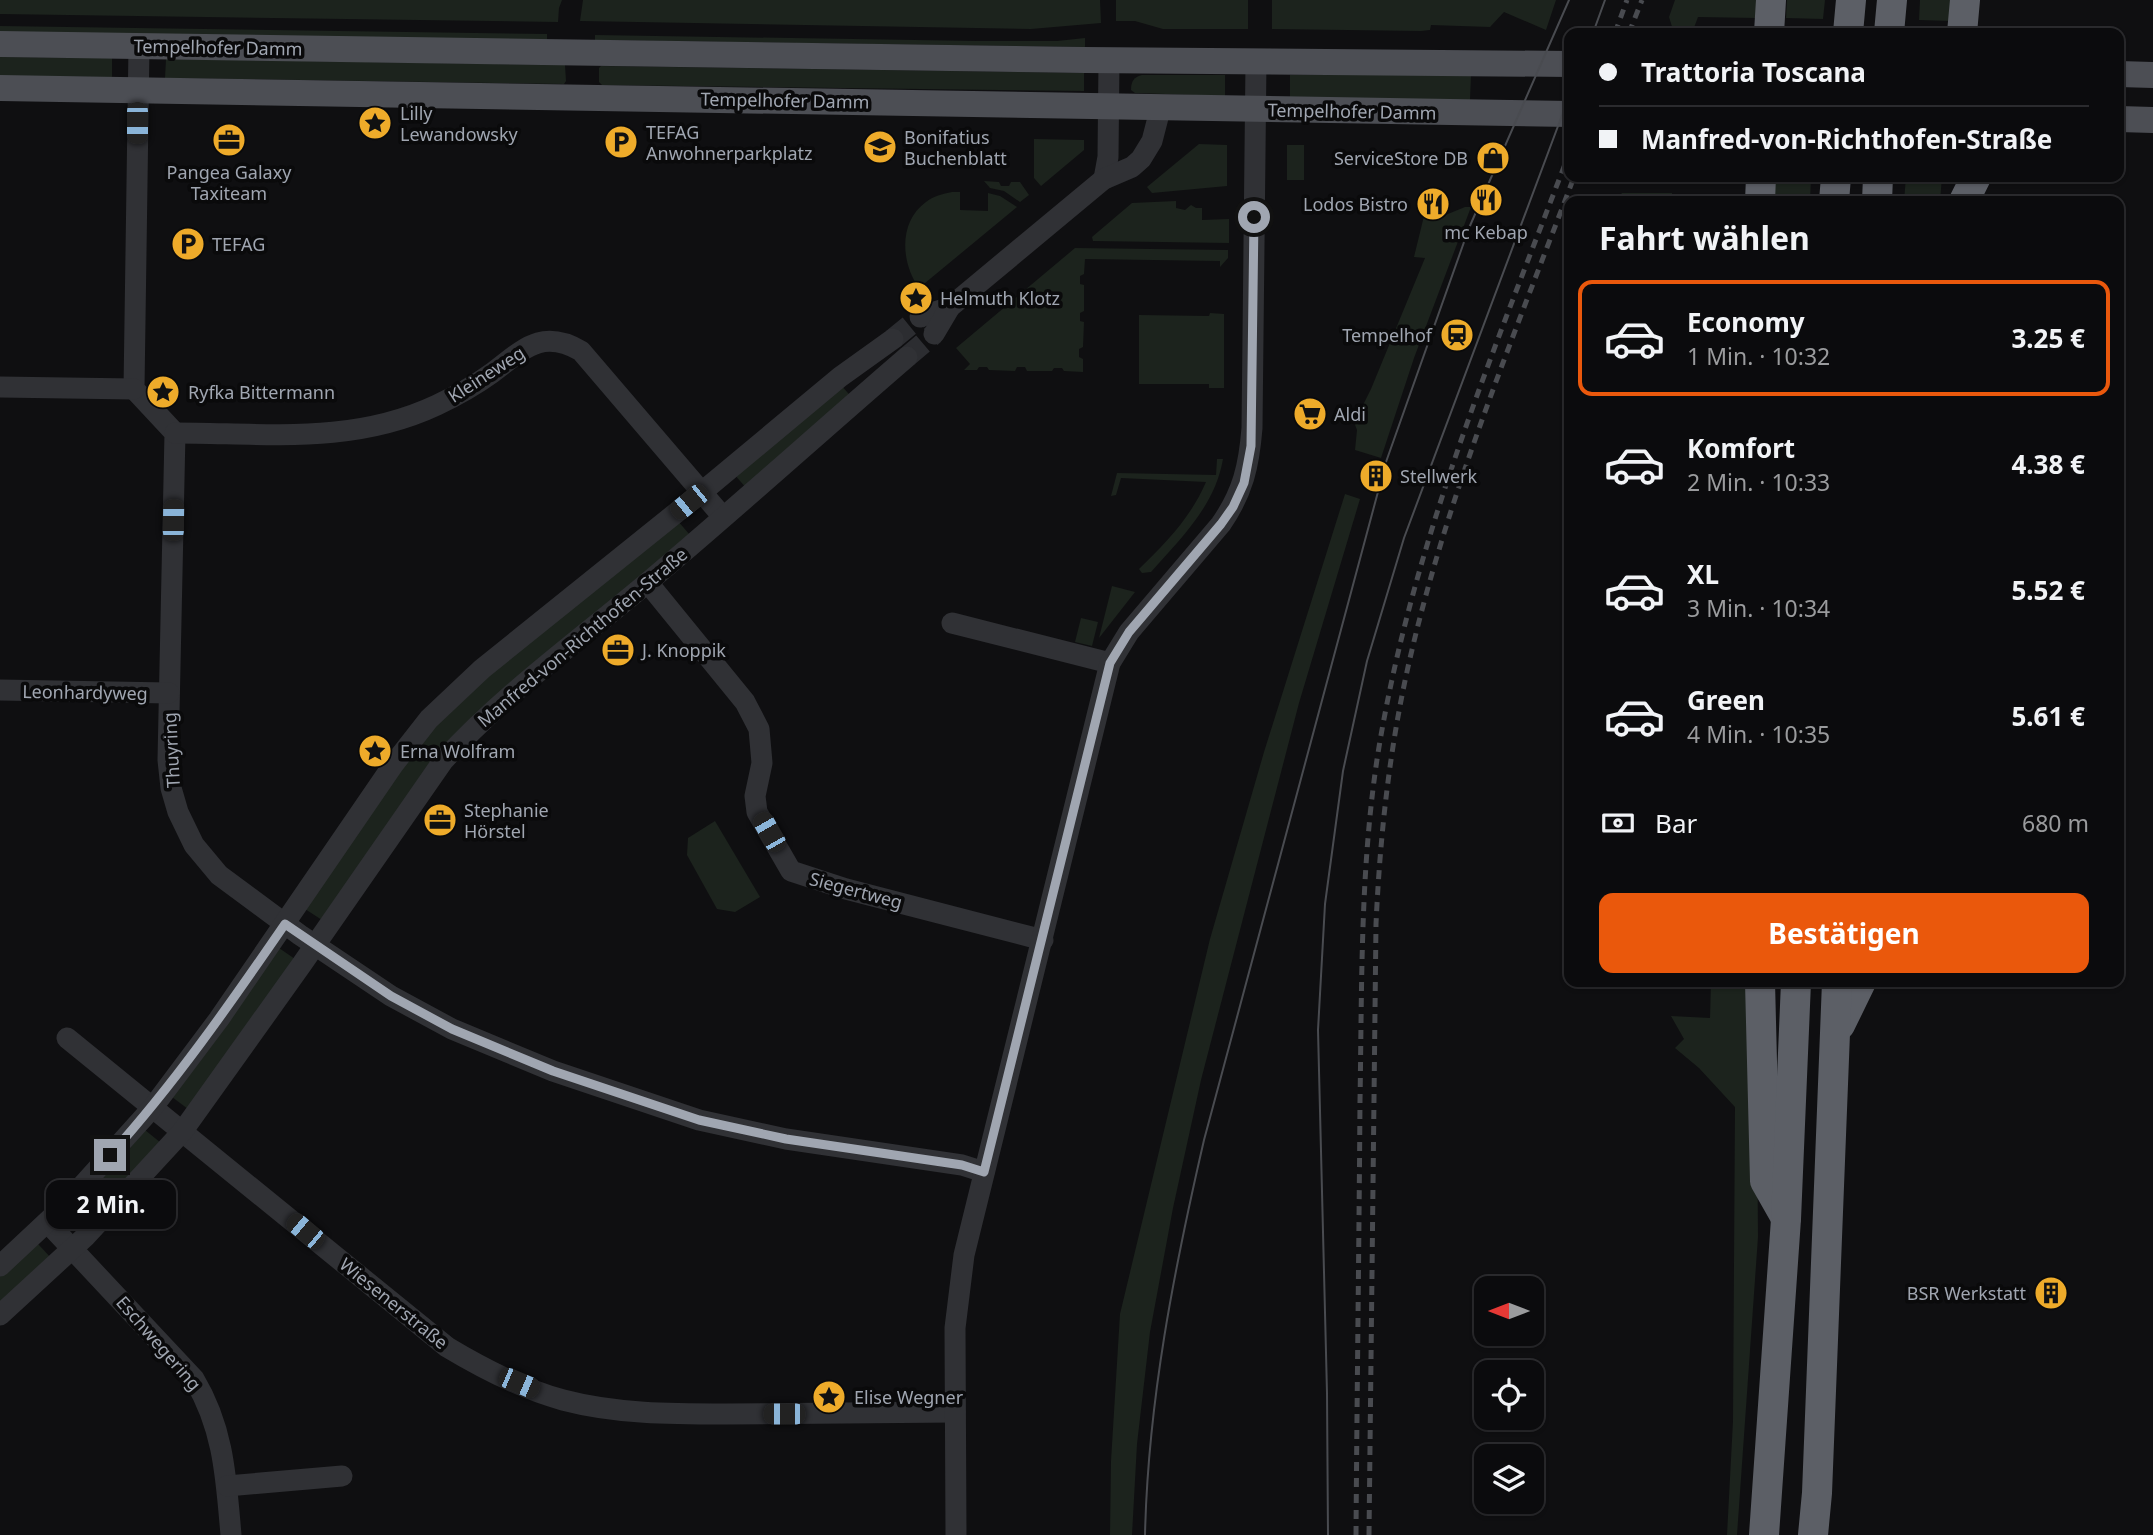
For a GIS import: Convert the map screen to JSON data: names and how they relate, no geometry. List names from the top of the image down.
{
  "streets": {
    "main road": ["Tempelhofer Damm"],
    "street": [
      "Kleineweg",
      "Manfred-von-Richthofen-Straße",
      "Leonhardyweg",
      "Thuyring",
      "Siegertweg",
      "Wiesenerstraße",
      "Eschwegering"
    ]
  },
  "crossings": [
    ["Kleineweg", "Manfred-von-Richthofen-Straße"],
    ["Kleineweg", "Thuyring"],
    ["Manfred-von-Richthofen-Straße", "Thuyring"],
    ["Manfred-von-Richthofen-Straße", "Siegertweg"],
    ["Manfred-von-Richthofen-Straße", "Wiesenerstraße"],
    ["Manfred-von-Richthofen-Straße", "Eschwegering"],
    ["Leonhardyweg", "Thuyring"]
  ],
  "places": {
    "place": [
      "Lilly Lewandowsky",
      "Helmuth Klotz",
      "Ryfka Bittermann",
      "Erna Wolfram",
      "Elise Wegner"
    ],
    "office": ["Pangea Galaxy Taxiteam", "J. Knoppik", "Stephanie Hörstel"],
    "parking": ["TEFAG Anwohnerparkplatz", "TEFAG"],
    "school or university": ["Bonifatius Buchenblatt"],
    "shop": ["ServiceStore DB"],
    "restaurant": ["mc Kebap", "Lodos Bistro"],
    "station": ["Tempelhof"],
    "supermarket": ["Aldi"],
    "building": ["Stellwerk", "BSR Werkstatt"]
  },
  "north": "left",
  "page": {
    "banner": ["Trattoria Toscana", "Manfred-von-Richthofen-Straße"],
    "heading": "Fahrt wählen",
    "list": [
      {
        "name": "Economy",
        "note": "1 Min. · 10:32",
        "value": "3.25 €"
      },
      {
        "name": "Komfort",
        "note": "2 Min. · 10:33",
        "value": "4.38 €"
      },
      {
        "name": "XL",
        "note": "3 Min. · 10:34",
        "value": "5.52 €"
      },
      {
        "name": "Green",
        "note": "4 Min. · 10:35",
        "value": "5.61 €"
      }
    ],
    "pay": ["Bar", "680 m"],
    "buttons": "Bestätigen",
    "bubble": "2 Min."
  }
}
